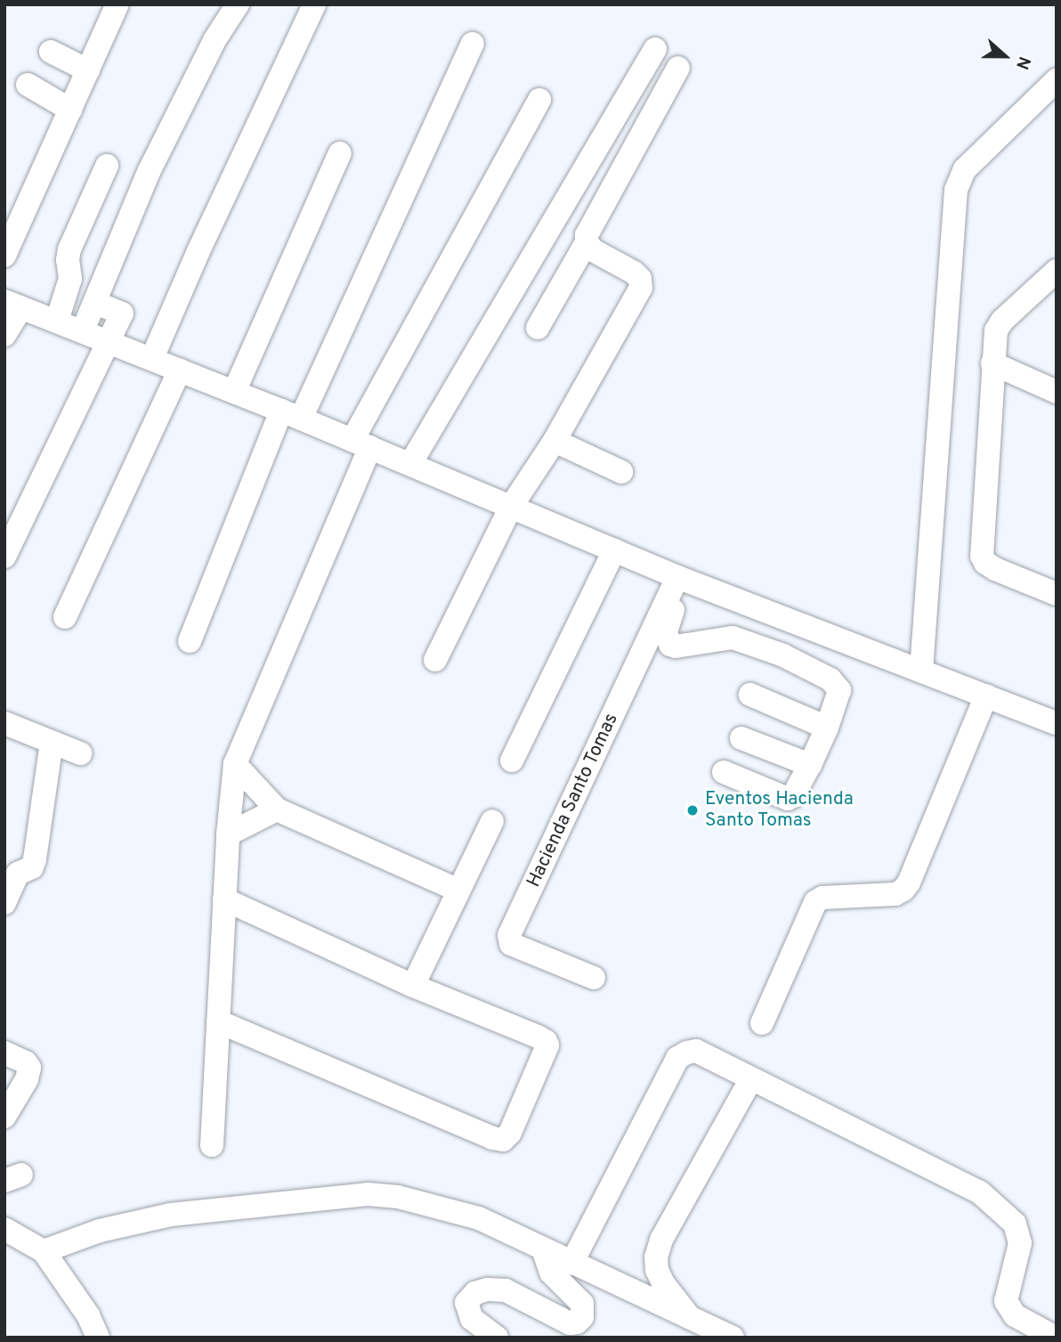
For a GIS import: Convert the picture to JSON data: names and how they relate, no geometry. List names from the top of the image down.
{
  "streets": {
    "street": ["Hacienda Santo Tomas"]
  },
  "places": ["Eventos Hacienda Santo Tomas"],
  "north": "right"
}
